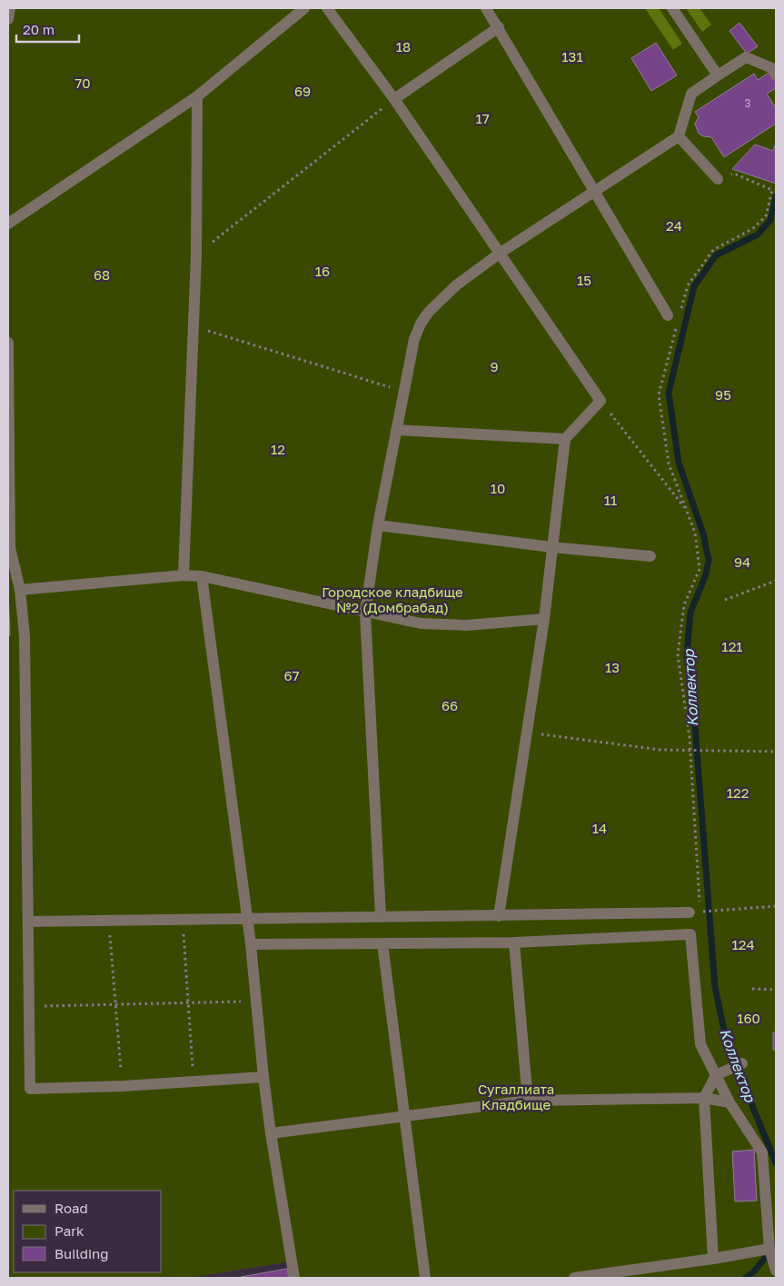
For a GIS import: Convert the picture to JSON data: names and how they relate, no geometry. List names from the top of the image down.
{
  "water": ["Коллектор"],
  "parks": [
    "18",
    "131",
    "70",
    "69",
    "17",
    "24",
    "16",
    "68",
    "15",
    "9",
    "95",
    "12",
    "10",
    "11",
    "94",
    "Городское кладбище №2 (Домбрабад)",
    "121",
    "13",
    "67",
    "66",
    "122",
    "14",
    "124",
    "160",
    "Сугаллиата Кладбище"
  ],
  "house_numbers": ["3"],
  "legend": ["Road", "Park", "Building"],
  "scale_bar": "20 m"
}
